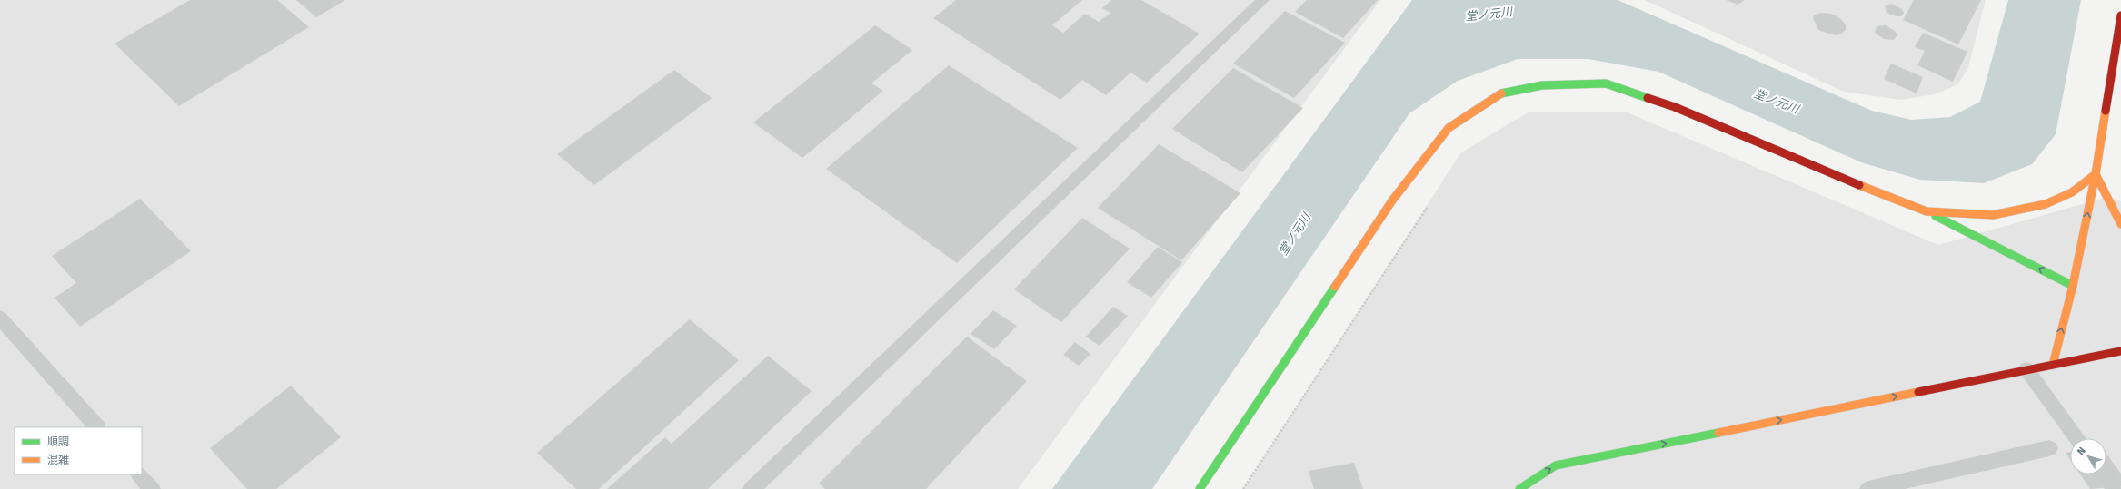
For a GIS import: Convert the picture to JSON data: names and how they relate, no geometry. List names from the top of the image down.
{
  "water": ["堂ノ元川"],
  "legend": ["順調", "混雑"],
  "north": "top left"
}
